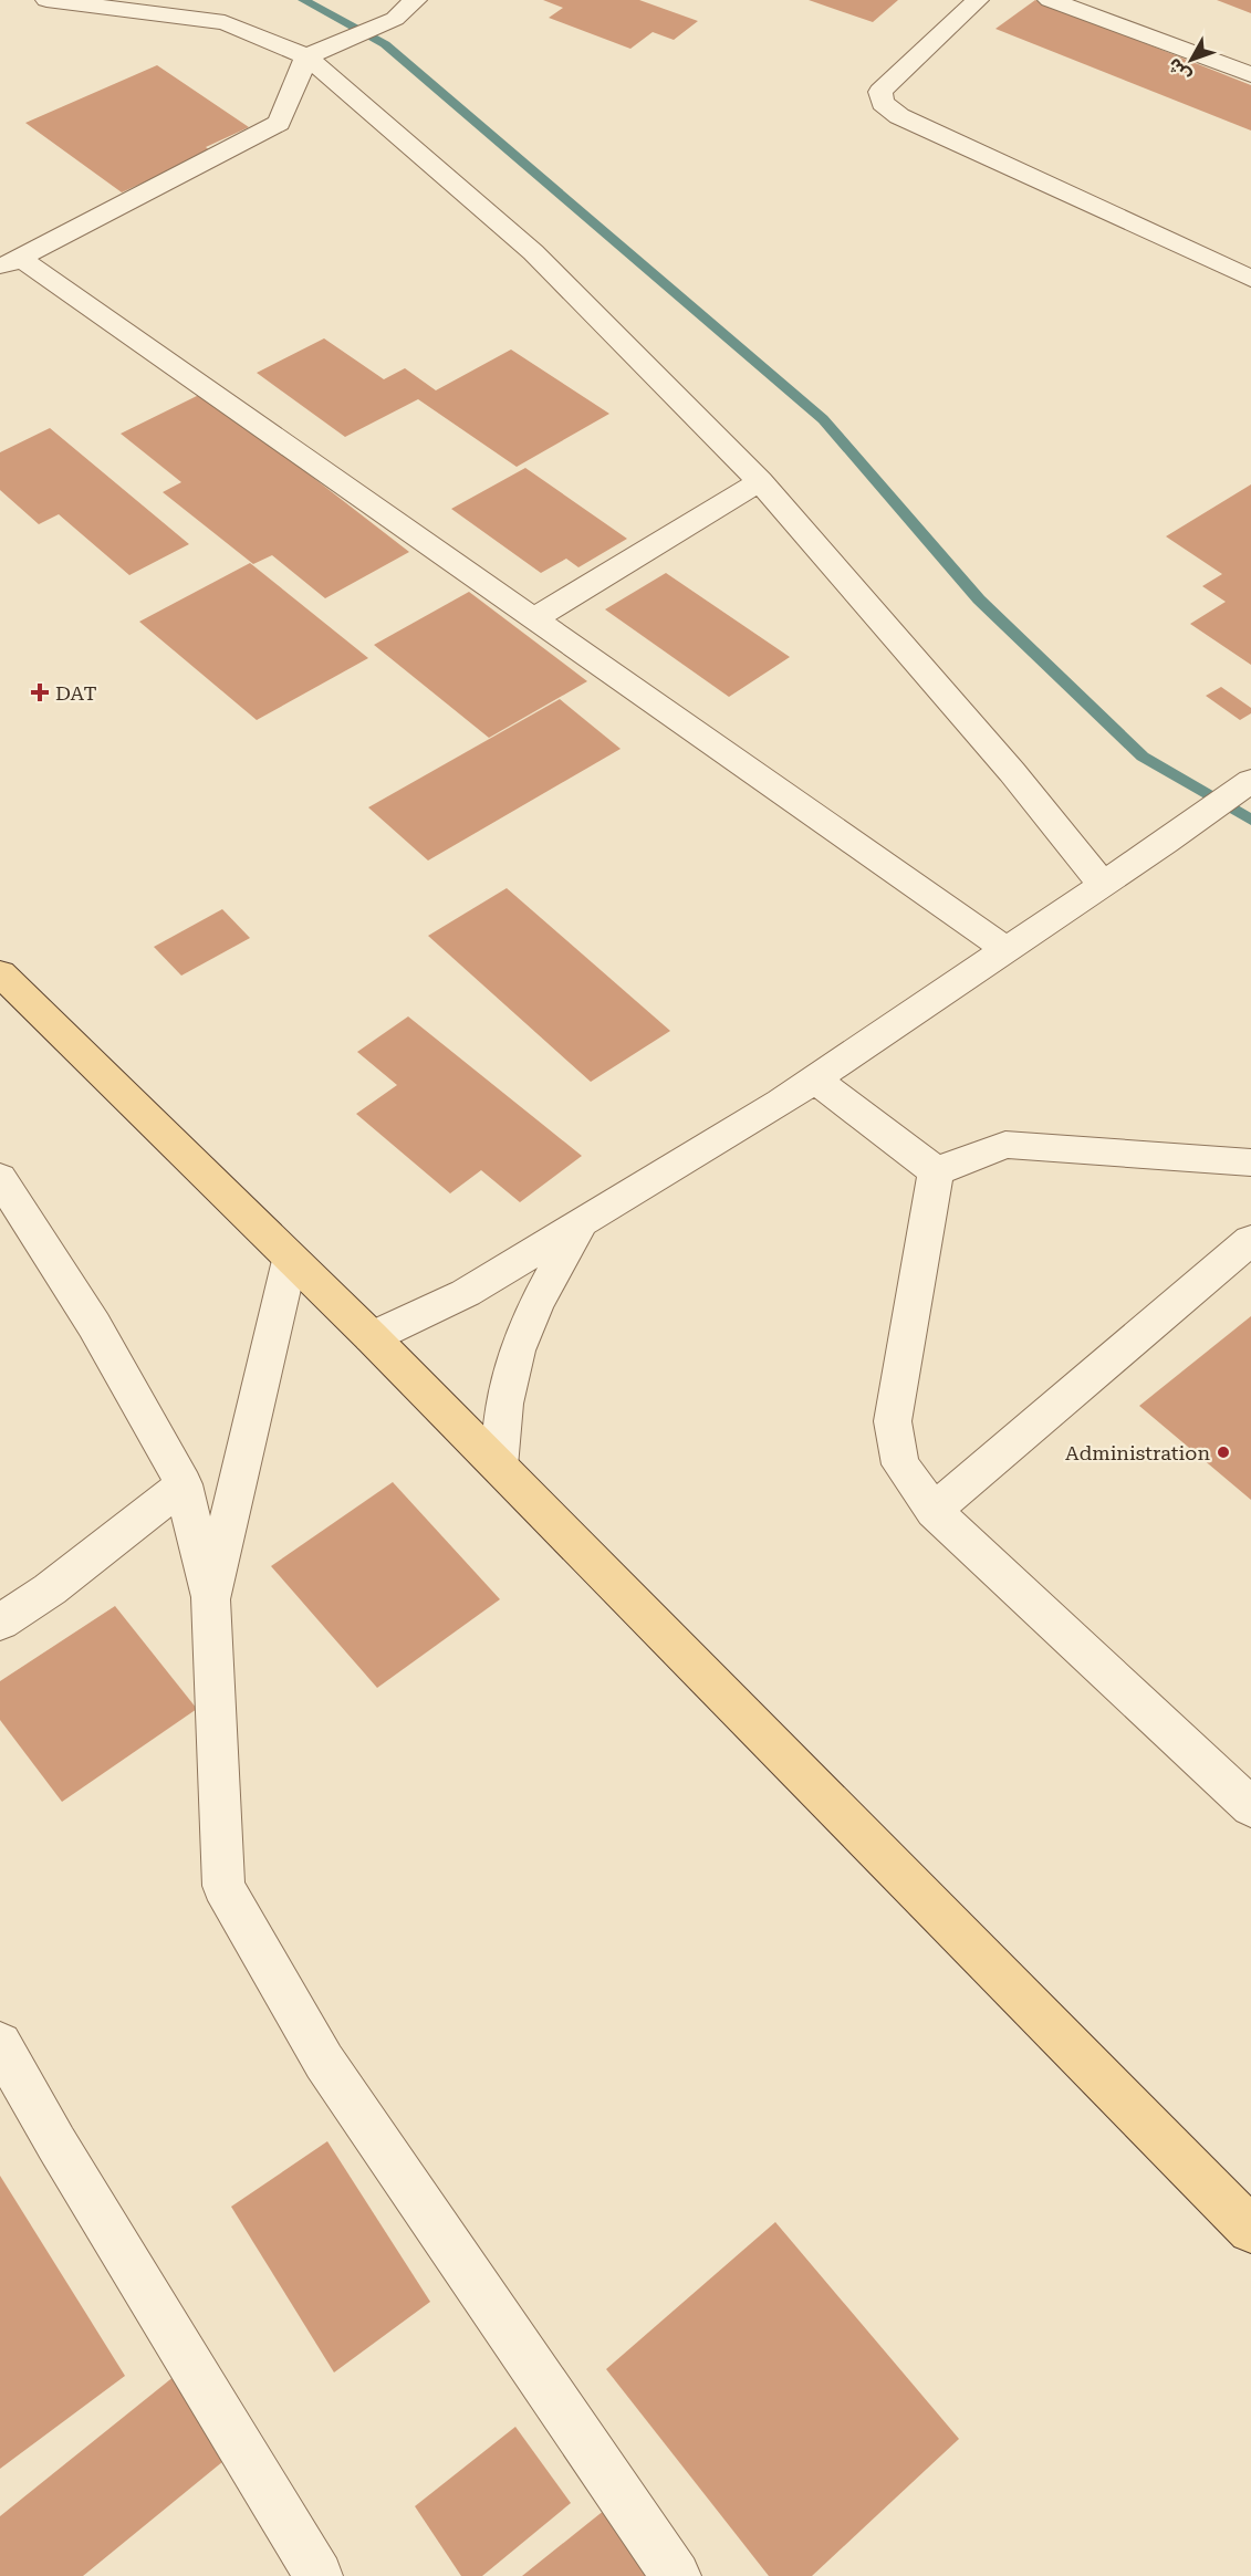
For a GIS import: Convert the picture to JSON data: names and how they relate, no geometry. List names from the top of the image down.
{
  "places": {
    "health": ["DAT"],
    "other": ["Administration"]
  },
  "north": "bottom left"
}
